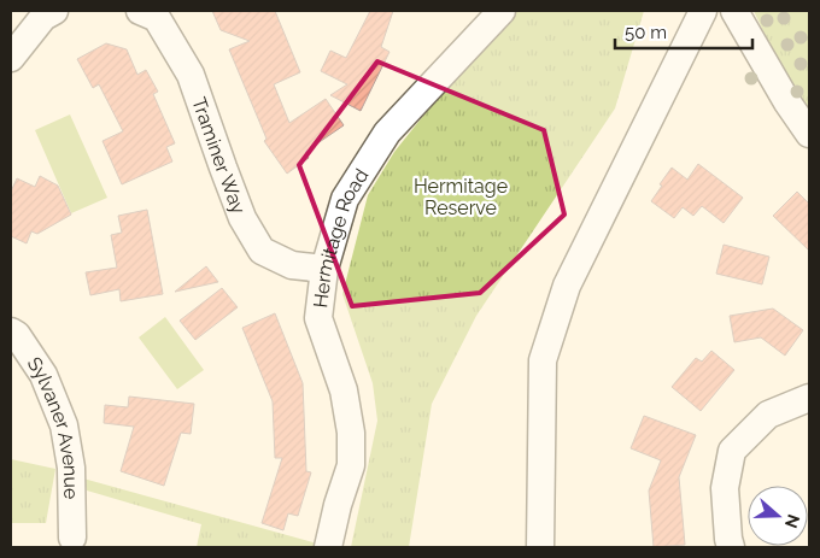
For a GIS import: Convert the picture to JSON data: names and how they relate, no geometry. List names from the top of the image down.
{
  "streets": {
    "street": ["Traminer Way", "Hermitage Road", "Sylvaner Avenue"]
  },
  "crossings": [
    ["Traminer Way", "Hermitage Road"]
  ],
  "parks": ["Hermitage Reserve"],
  "scale_bar": "50 m",
  "north": "right"
}
